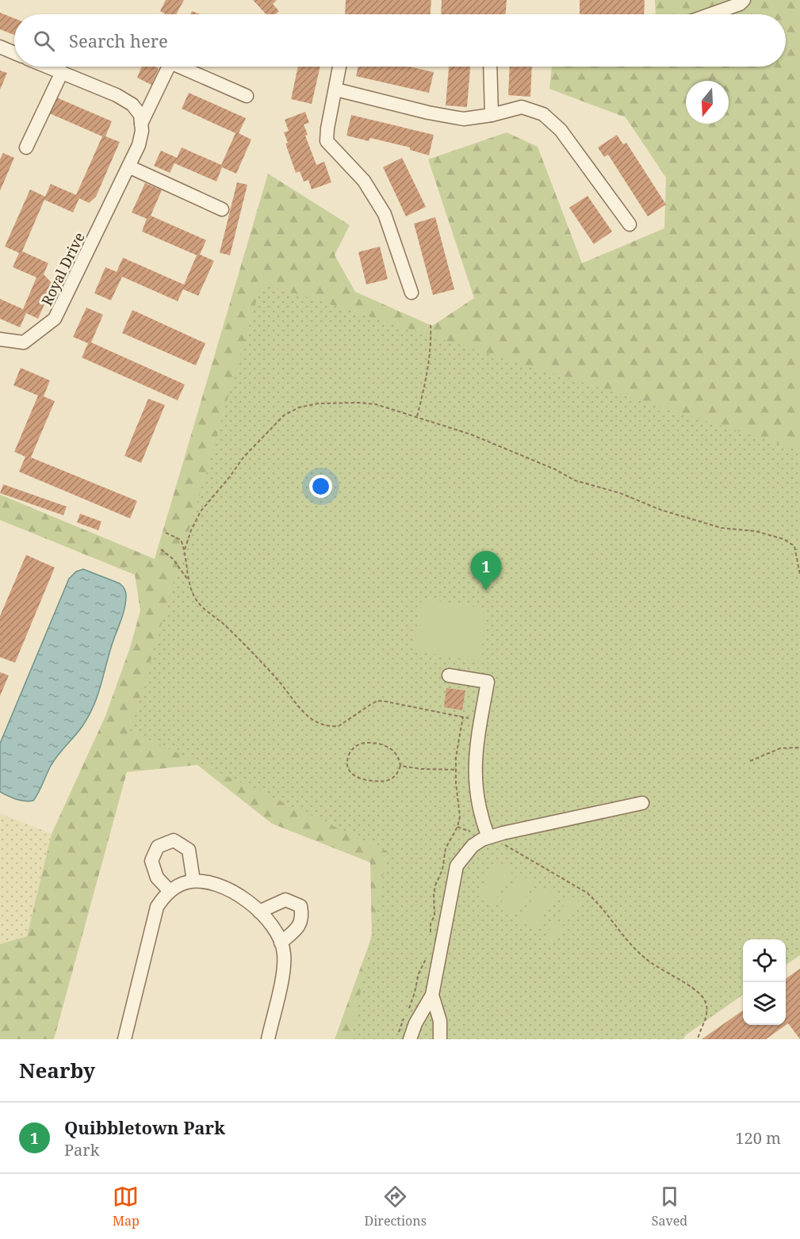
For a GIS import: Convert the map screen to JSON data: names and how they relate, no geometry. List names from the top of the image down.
{
  "streets": {
    "street": ["Royal Drive"]
  },
  "north": "bottom",
  "page": {
    "search": "Search here",
    "pins": "1",
    "heading": "Nearby",
    "list": [
      {
        "mark": "1",
        "name": "Quibbletown Park",
        "note": "Park",
        "value": "120 m"
      }
    ],
    "nav": ["Map", "Directions", "Saved"]
  }
}
